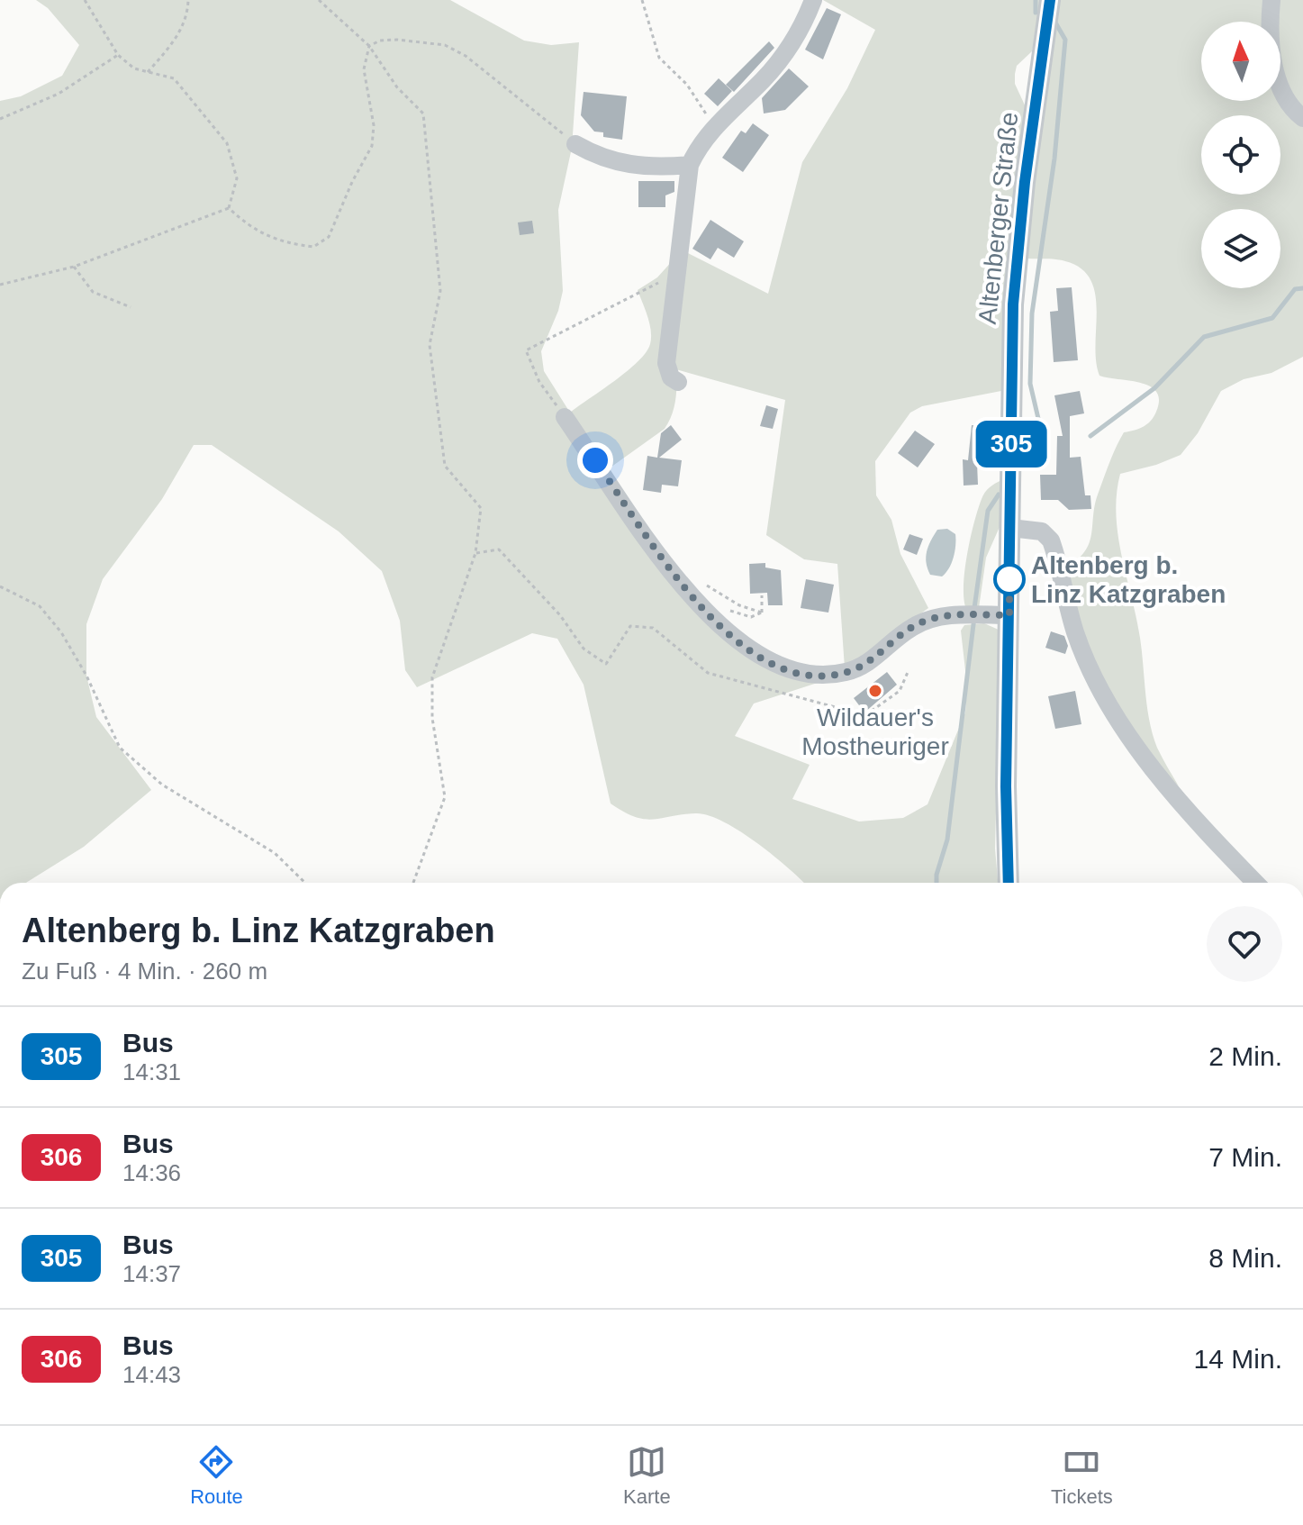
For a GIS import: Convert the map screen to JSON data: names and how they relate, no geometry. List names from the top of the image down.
{
  "streets": {
    "street": ["Altenberger Straße"]
  },
  "places": ["Altenberg b. Linz Katzgraben", "Wildauer's Mostheuriger"],
  "lines": ["bus line 305"],
  "north": "top",
  "page": {
    "on_map": "305",
    "heading": ["Altenberg b. Linz Katzgraben", "Zu Fuß · 4 Min. · 260 m"],
    "list": [
      {
        "mark": "305",
        "name": "Bus",
        "note": "14:31",
        "value": "2 Min."
      },
      {
        "mark": "306",
        "name": "Bus",
        "note": "14:36",
        "value": "7 Min."
      },
      {
        "mark": "305",
        "name": "Bus",
        "note": "14:37",
        "value": "8 Min."
      },
      {
        "mark": "306",
        "name": "Bus",
        "note": "14:43",
        "value": "14 Min."
      }
    ],
    "tabs": ["Route", "Karte", "Tickets"]
  }
}
